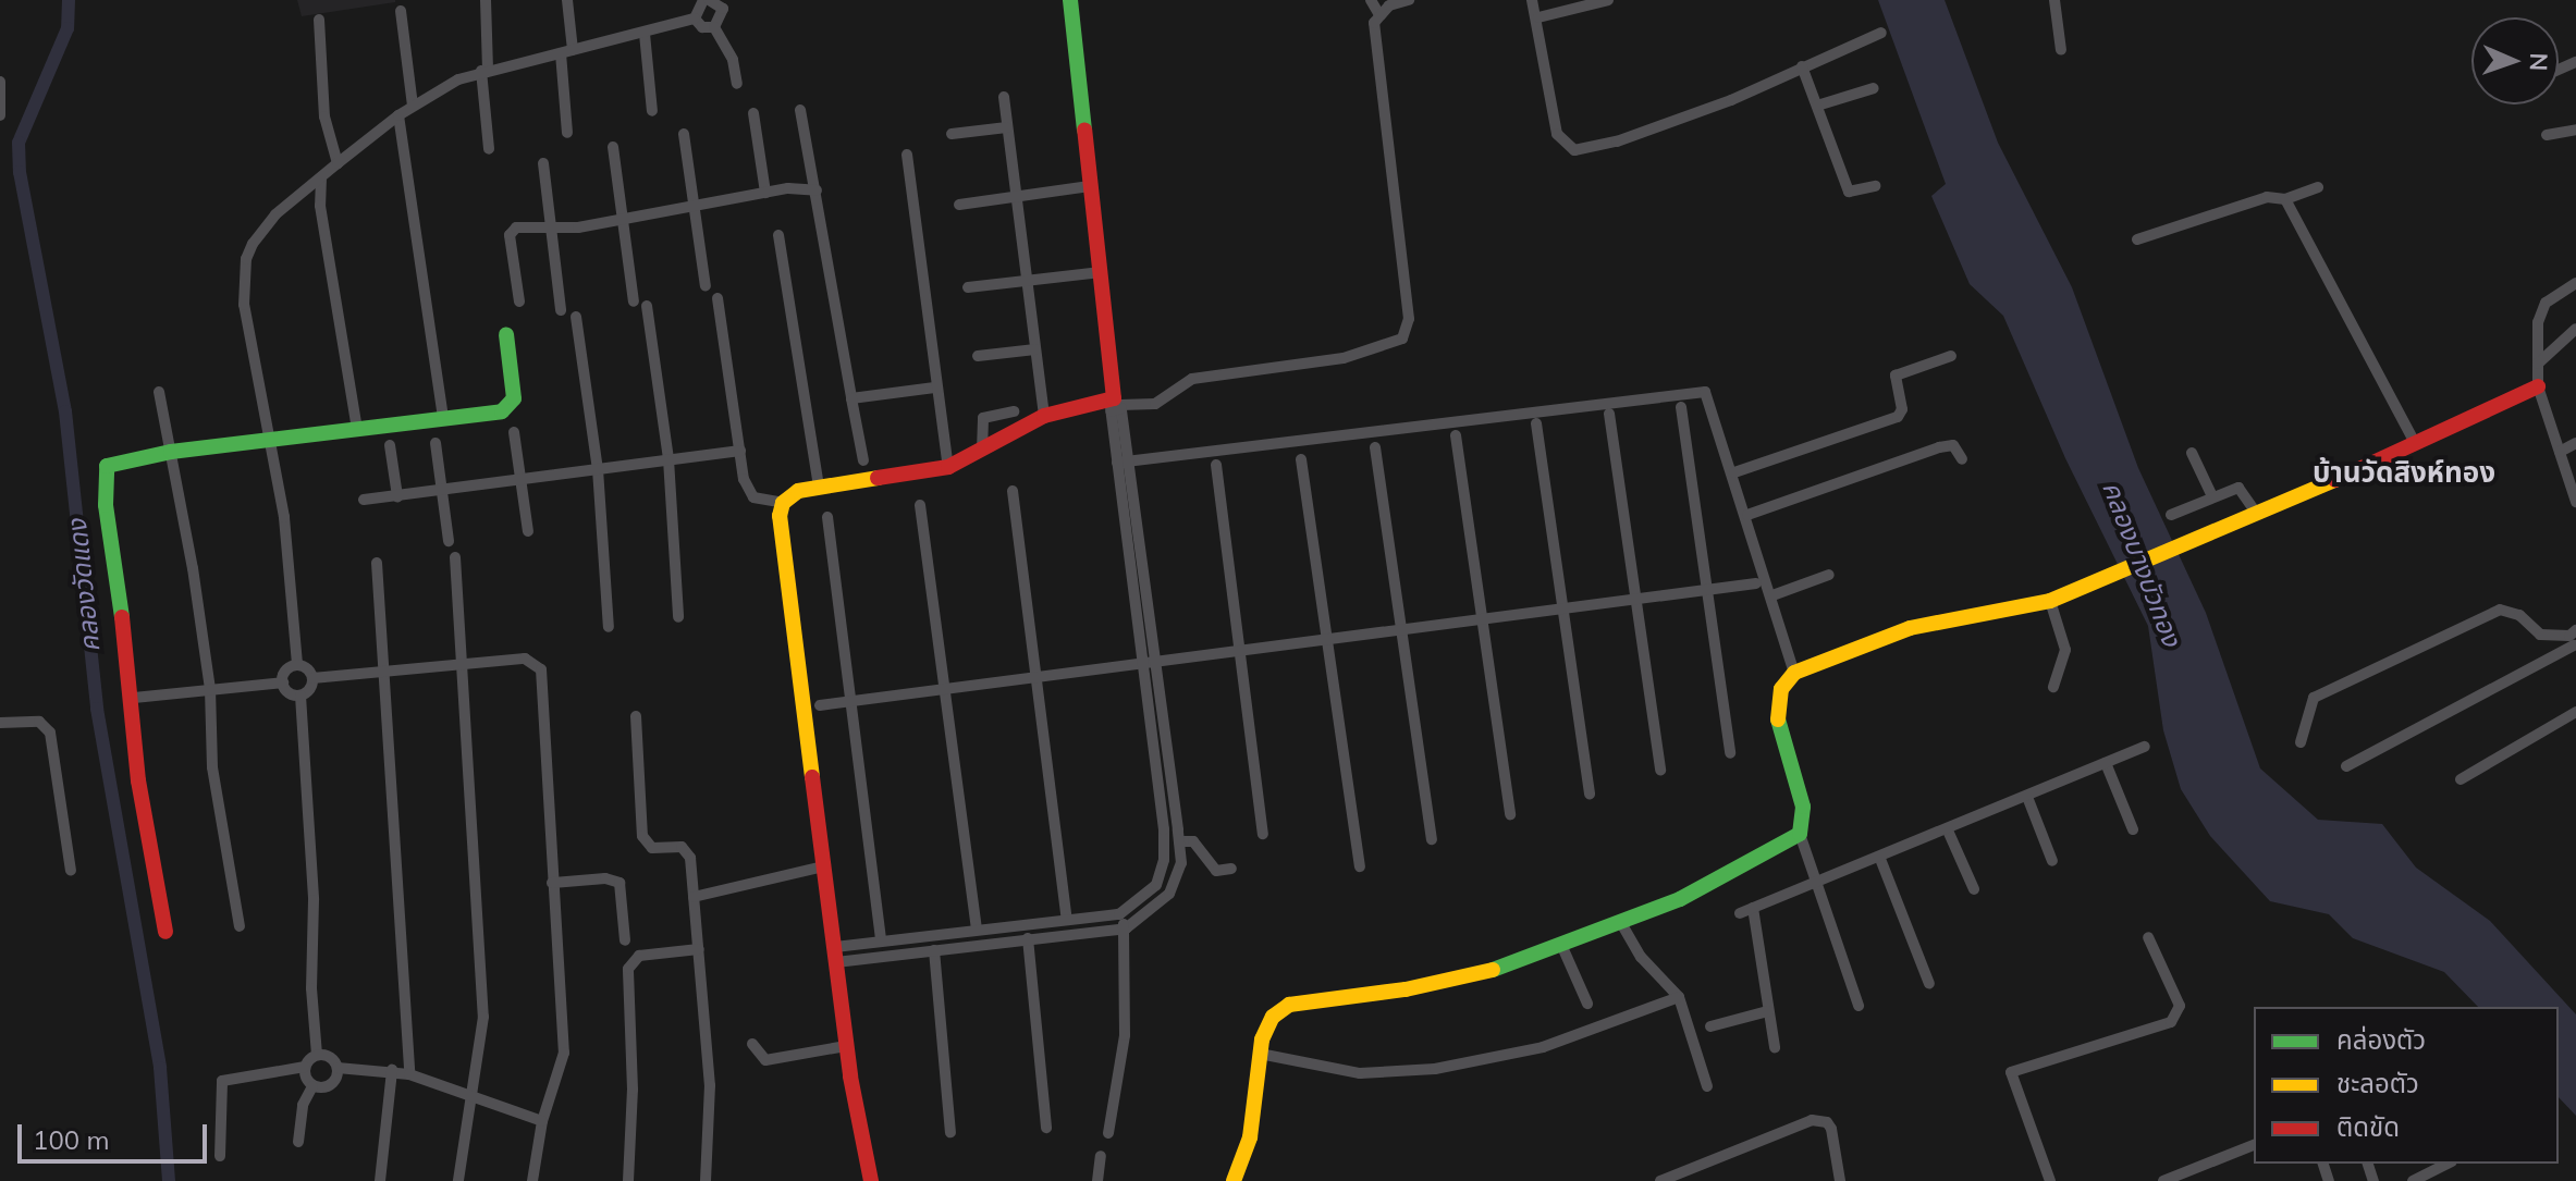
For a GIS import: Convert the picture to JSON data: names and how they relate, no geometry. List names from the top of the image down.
{
  "districts": ["บ้านวัดสิงห์ทอง"],
  "water": ["คลองบางบัวทอง", "คลองวัดแดง"],
  "legend": ["คล่องตัว", "ชะลอตัว", "ติดขัด"],
  "scale_bar": "100 m",
  "north": "right"
}
